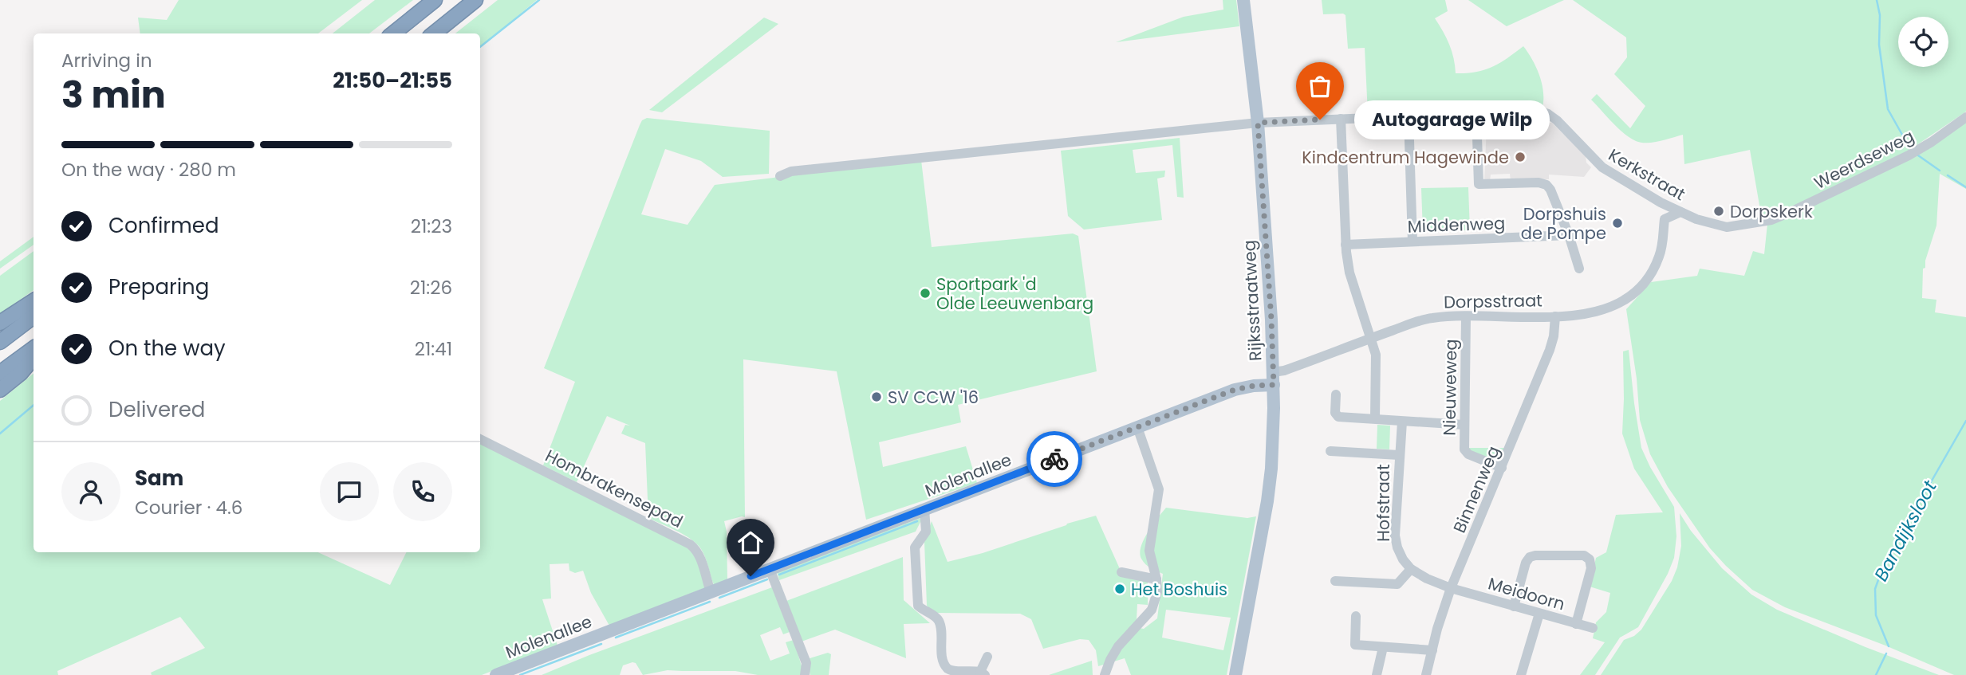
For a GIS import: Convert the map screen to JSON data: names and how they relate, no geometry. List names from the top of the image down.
{
  "streets": {
    "main road": ["Rijksstraatweg", "Molenallee"],
    "street": [
      "Weerdseweg",
      "Kerkstraat",
      "Middenweg",
      "Dorpsstraat",
      "Nieuweweg",
      "Hombrakensepad",
      "Binnenweg",
      "Hofstraat",
      "Meidoorn"
    ]
  },
  "crossings": [
    ["Weerdseweg", "Kerkstraat"],
    ["Kerkstraat", "Rijksstraatweg"],
    ["Kerkstraat", "Dorpsstraat"],
    ["Rijksstraatweg", "Dorpsstraat"],
    ["Rijksstraatweg", "Molenallee"],
    ["Dorpsstraat", "Nieuweweg"],
    ["Dorpsstraat", "Molenallee"],
    ["Dorpsstraat", "Binnenweg"],
    ["Nieuweweg", "Binnenweg"],
    ["Molenallee", "Hombrakensepad"],
    ["Binnenweg", "Meidoorn"]
  ],
  "water": ["Bandijksloot"],
  "places": [
    "Autogarage Wilp",
    "Kindcentrum Hagewinde",
    "Dorpskerk",
    "Dorpshuis de Pompe",
    "Sportpark 'd Olde Leeuwenbarg",
    "SV CCW '16",
    "Het Boshuis"
  ],
  "page": {
    "heading": ["3 min", "Arriving in", "21:50–21:55"],
    "panel": ["Sam", "Courier · 4.6"],
    "bubble": "Autogarage Wilp",
    "bar": "On the way · 280 m",
    "list": [
      ["Confirmed", "21:23"],
      ["Preparing", "21:26"],
      ["On the way", "21:41"],
      "Delivered"
    ]
  }
}
